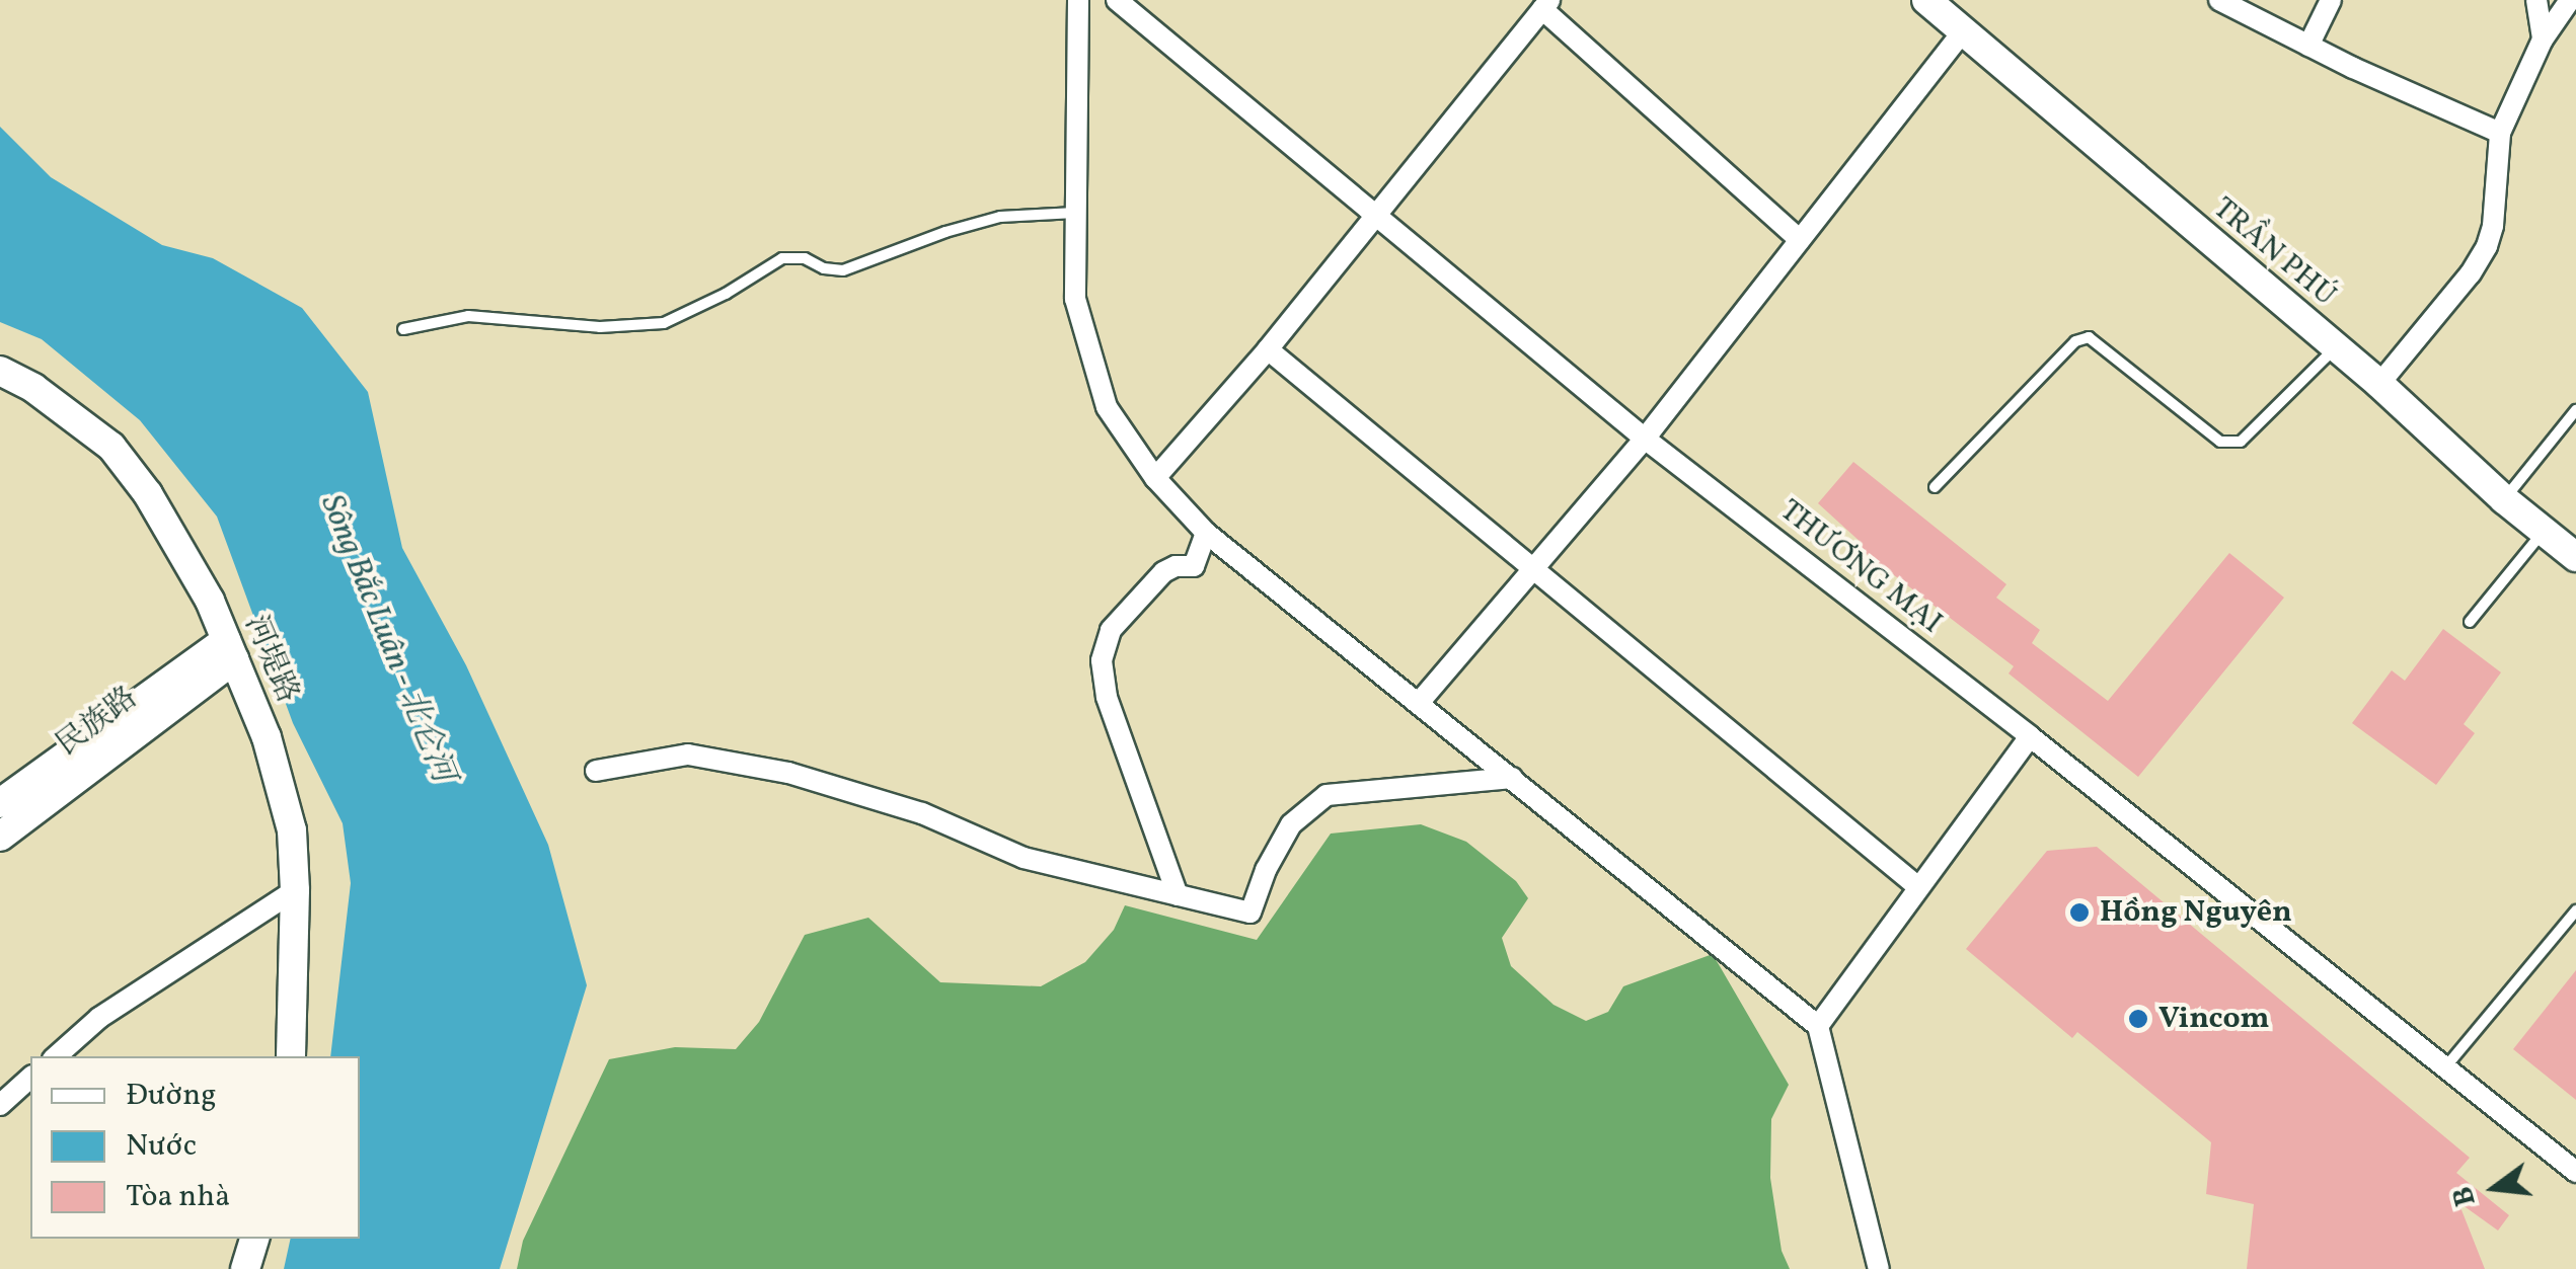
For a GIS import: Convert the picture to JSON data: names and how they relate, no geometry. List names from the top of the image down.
{
  "streets": {
    "street": [
      "TRẦN PHÚ",
      "THƯƠNG MẠI",
      "河堤路",
      "民族路"
    ]
  },
  "crossings": [
    ["河堤路", "民族路"]
  ],
  "water": ["Sông Bắc Luân - 北仑河"],
  "places": ["Hồng Nguyên", "Vincom"],
  "legend": ["Đường", "Nước", "Tòa nhà"],
  "north": "left"
}
